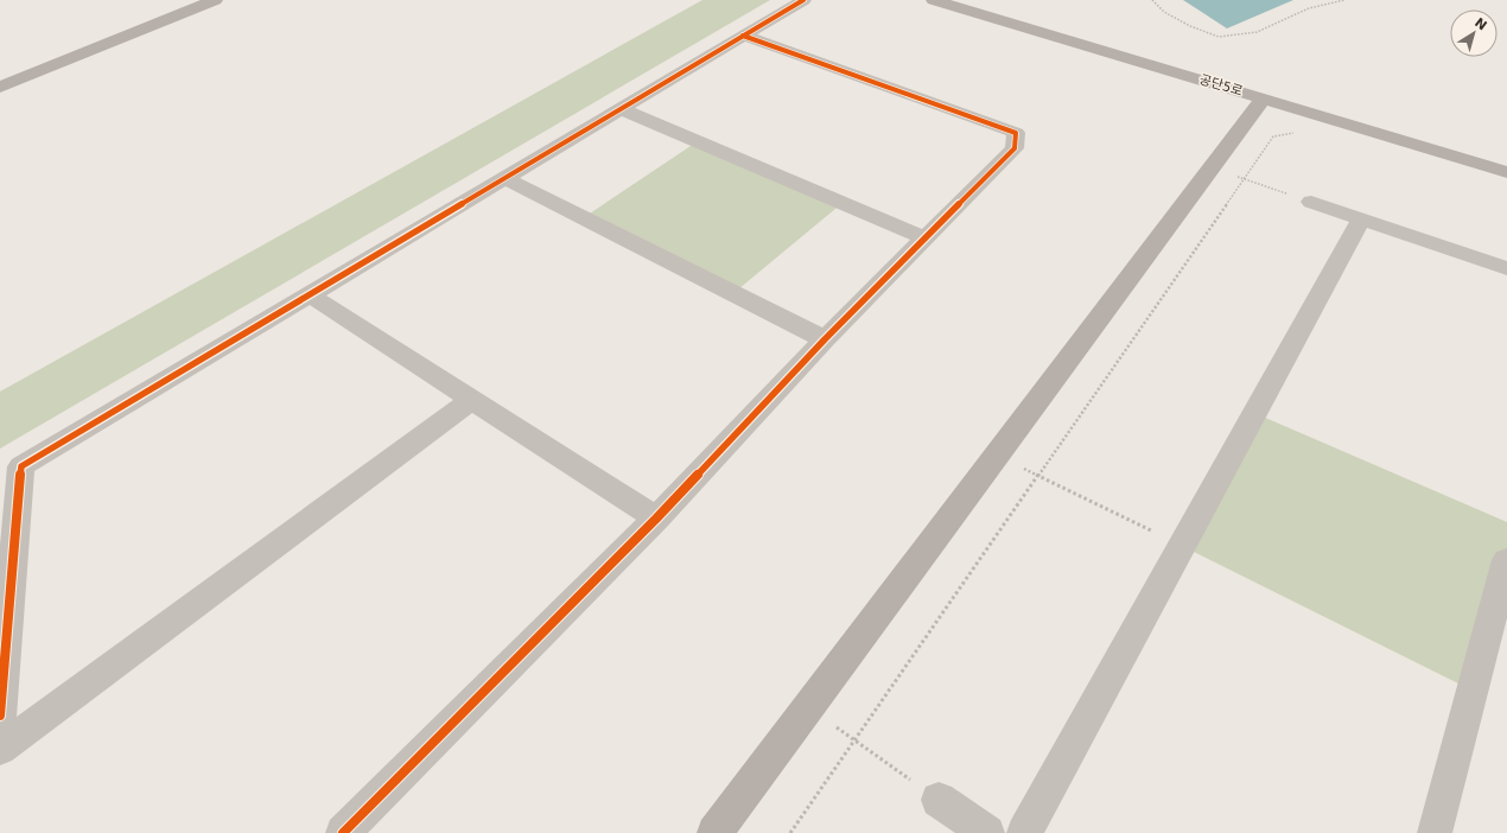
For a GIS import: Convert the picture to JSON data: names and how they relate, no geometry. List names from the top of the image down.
{
  "streets": {
    "street": ["공단5로"]
  },
  "north": "top right"
}
